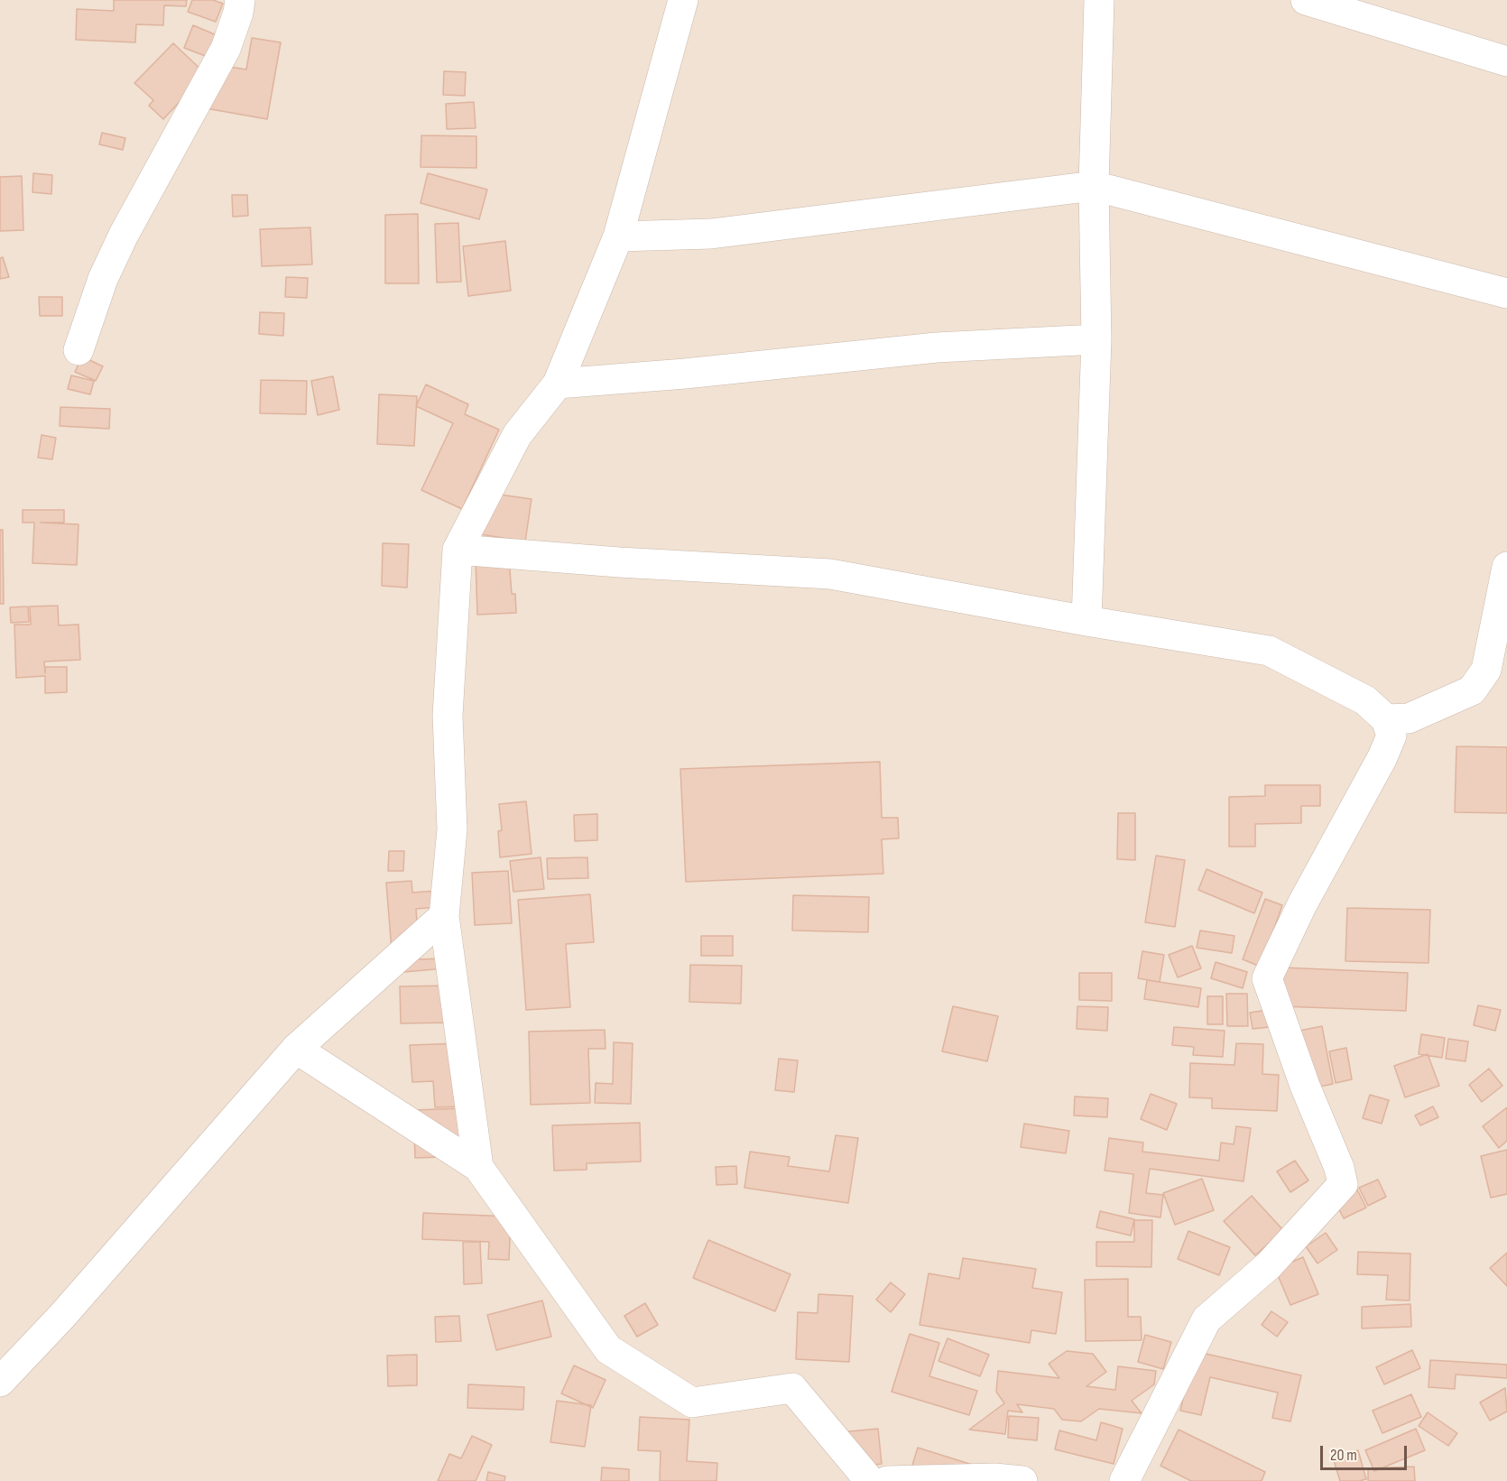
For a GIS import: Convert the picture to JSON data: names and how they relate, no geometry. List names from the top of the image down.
{
  "scale_bar": "20 m"
}
